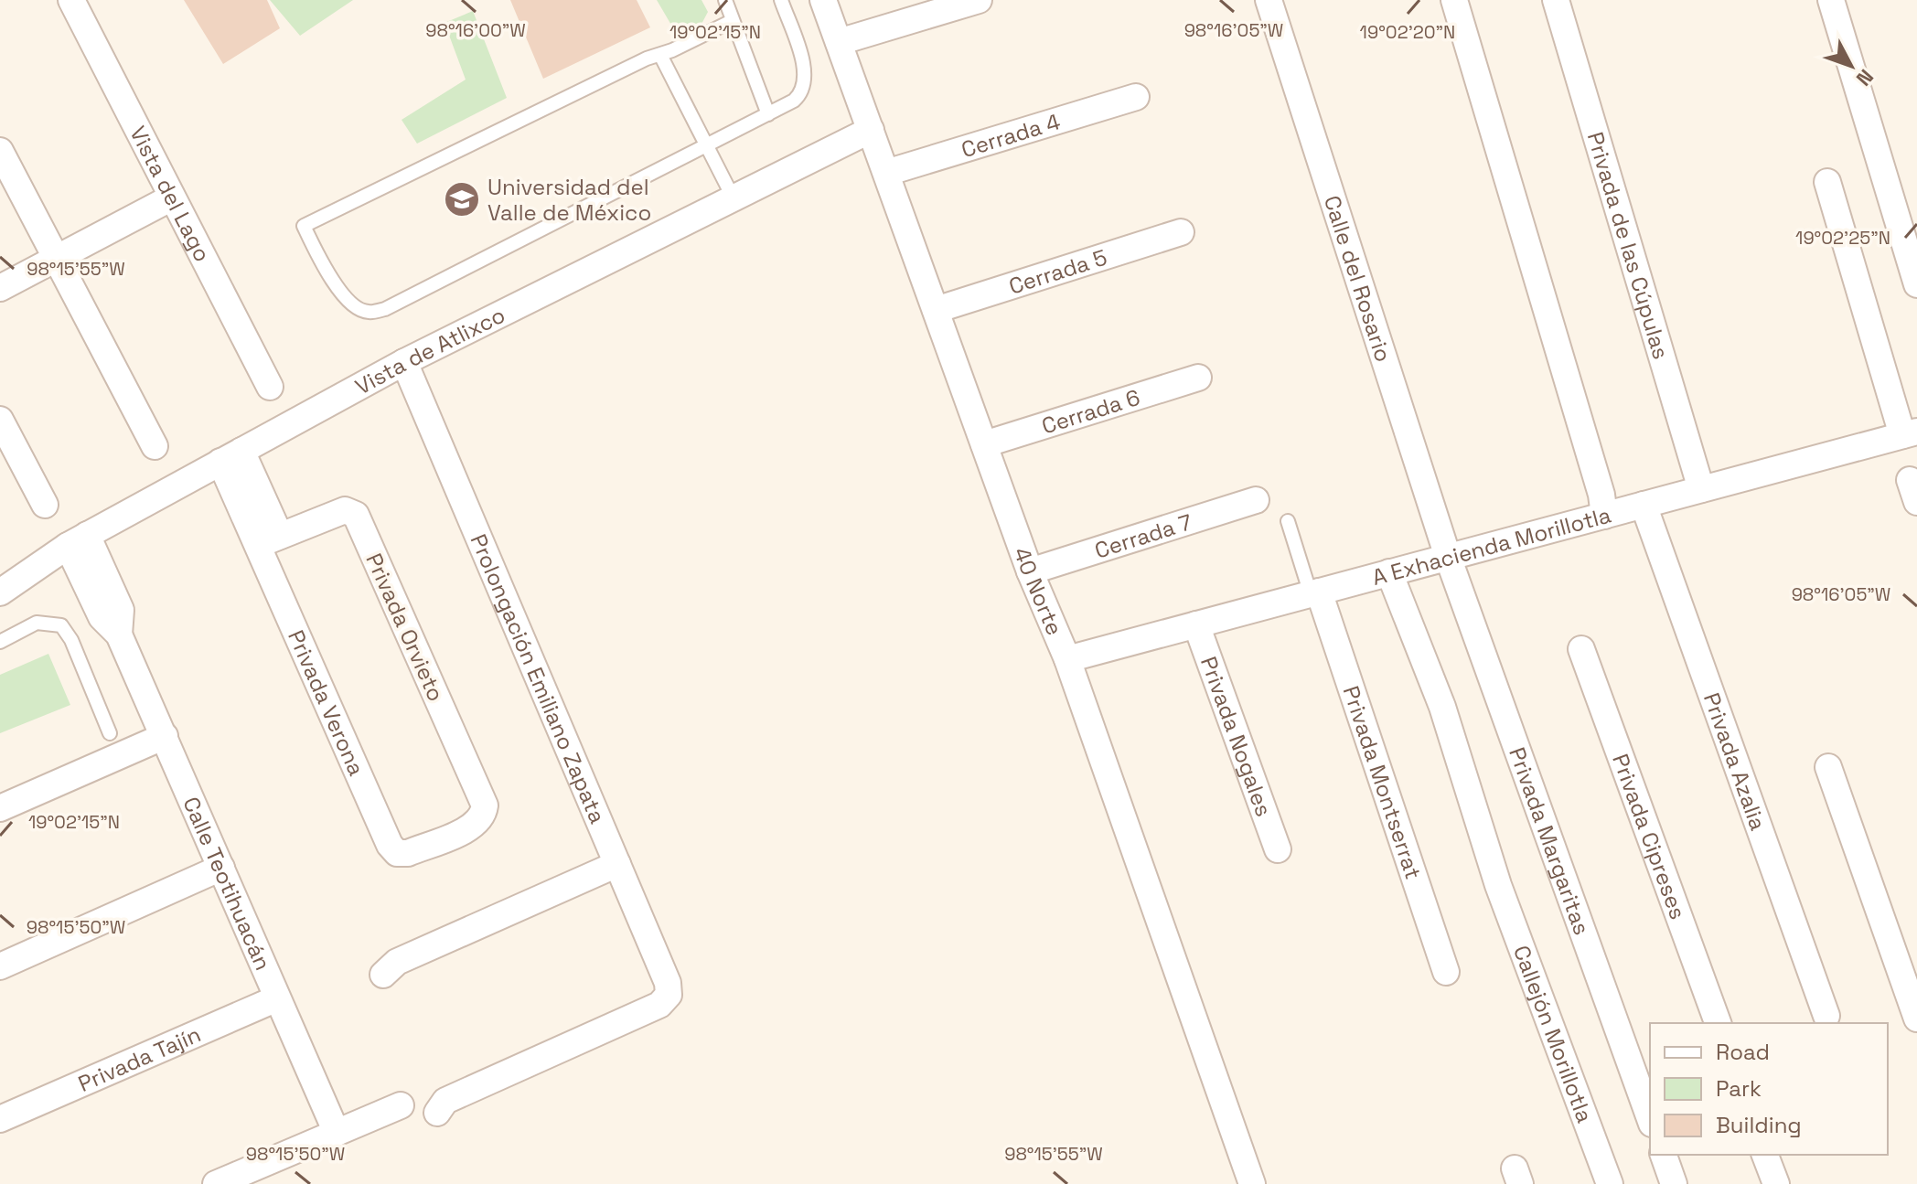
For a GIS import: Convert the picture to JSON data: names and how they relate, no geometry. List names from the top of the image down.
{
  "streets": {
    "street": [
      "Cerrada 4",
      "Vista del Lago",
      "Privada de las Cúpulas",
      "Cerrada 5",
      "Calle del Rosario",
      "Vista de Atlixco",
      "Cerrada 6",
      "Cerrada 7",
      "A Exhacienda Morillotla",
      "40 Norte",
      "Privada Orvieto",
      "Prolongación Emiliano Zapata",
      "Privada Verona",
      "Privada Nogales",
      "Privada Azalia",
      "Privada Montserrat",
      "Privada Cipreses",
      "Privada Margaritas",
      "Calle Teotihuacán",
      "Callejón Morillotla",
      "Privada Tajín"
    ]
  },
  "crossings": [
    ["Cerrada 4", "40 Norte"],
    ["Privada de las Cúpulas", "A Exhacienda Morillotla"],
    ["Cerrada 5", "40 Norte"],
    ["Calle del Rosario", "A Exhacienda Morillotla"],
    ["Calle del Rosario", "Privada Margaritas"],
    ["Vista de Atlixco", "40 Norte"],
    ["Vista de Atlixco", "Prolongación Emiliano Zapata"],
    ["Vista de Atlixco", "Privada Verona"],
    ["Vista de Atlixco", "Calle Teotihuacán"],
    ["Cerrada 6", "40 Norte"],
    ["Cerrada 7", "40 Norte"],
    ["A Exhacienda Morillotla", "40 Norte"],
    ["A Exhacienda Morillotla", "Privada Nogales"],
    ["A Exhacienda Morillotla", "Privada Azalia"],
    ["A Exhacienda Morillotla", "Privada Montserrat"],
    ["A Exhacienda Morillotla", "Privada Margaritas"],
    ["A Exhacienda Morillotla", "Callejón Morillotla"],
    ["Privada Orvieto", "Privada Verona"],
    ["Calle Teotihuacán", "Privada Tajín"]
  ],
  "places": {
    "school or university": ["Universidad del Valle de México"]
  },
  "legend": ["Road", "Park", "Building"],
  "north": "bottom right",
  "coordinates": [
    "98°16'00\"W",
    "98°16'05\"W",
    "19°02'20\"N",
    "19°02'15\"N",
    "19°02'25\"N",
    "98°15'55\"W",
    "98°15'50\"W"
  ]
}
